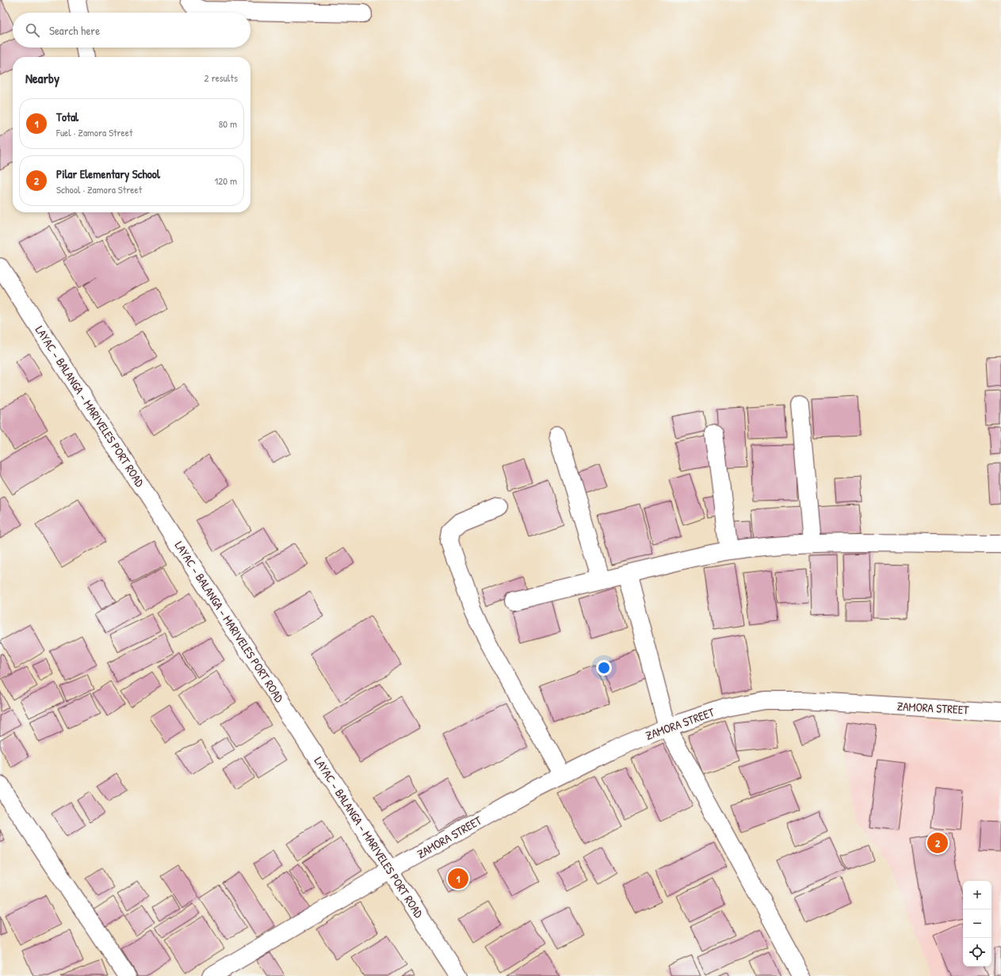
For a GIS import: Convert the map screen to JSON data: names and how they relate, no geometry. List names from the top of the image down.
{
  "streets": {
    "street": ["LAYAC – BALANGA – MARIVELES PORT ROAD", "ZAMORA STREET"]
  },
  "crossings": [
    ["LAYAC – BALANGA – MARIVELES PORT ROAD", "ZAMORA STREET"]
  ],
  "page": {
    "search": "Search here",
    "heading": ["Nearby", "2 results"],
    "list": [
      {
        "mark": "1",
        "name": "Total",
        "note": "Fuel · Zamora Street",
        "value": "80 m"
      },
      {
        "mark": "2",
        "name": "Pilar Elementary School",
        "note": "School · Zamora Street",
        "value": "120 m"
      }
    ],
    "pins": ["2", "1"],
    "map_buttons": ["+", "−"]
  }
}
